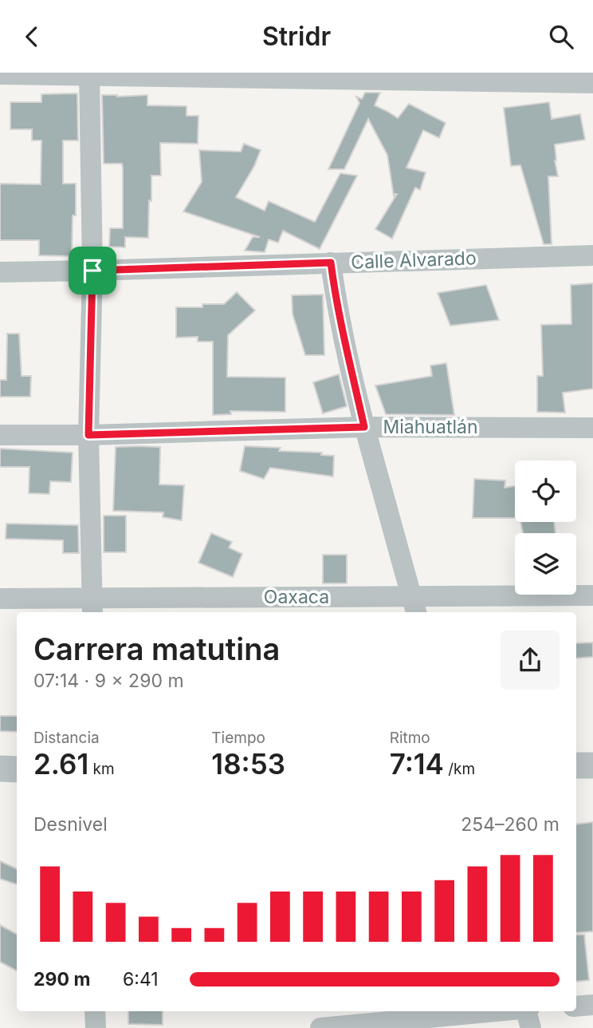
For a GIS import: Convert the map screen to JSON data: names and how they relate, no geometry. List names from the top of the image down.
{
  "streets": {
    "street": ["Calle Alvarado", "Miahuatlán", "Oaxaca"]
  },
  "page": {
    "header": "Stridr",
    "heading": ["Carrera matutina", "07:14 · 9 × 290 m"],
    "stats": [
      ["Distancia", "2.61 km"],
      ["Tiempo", "18:53"],
      ["Ritmo", "7:14 /km"]
    ],
    "chart": ["Desnivel", "254–260 m"],
    "list": [
      {
        "name": "290 m",
        "note": "6:41"
      }
    ]
  }
}
